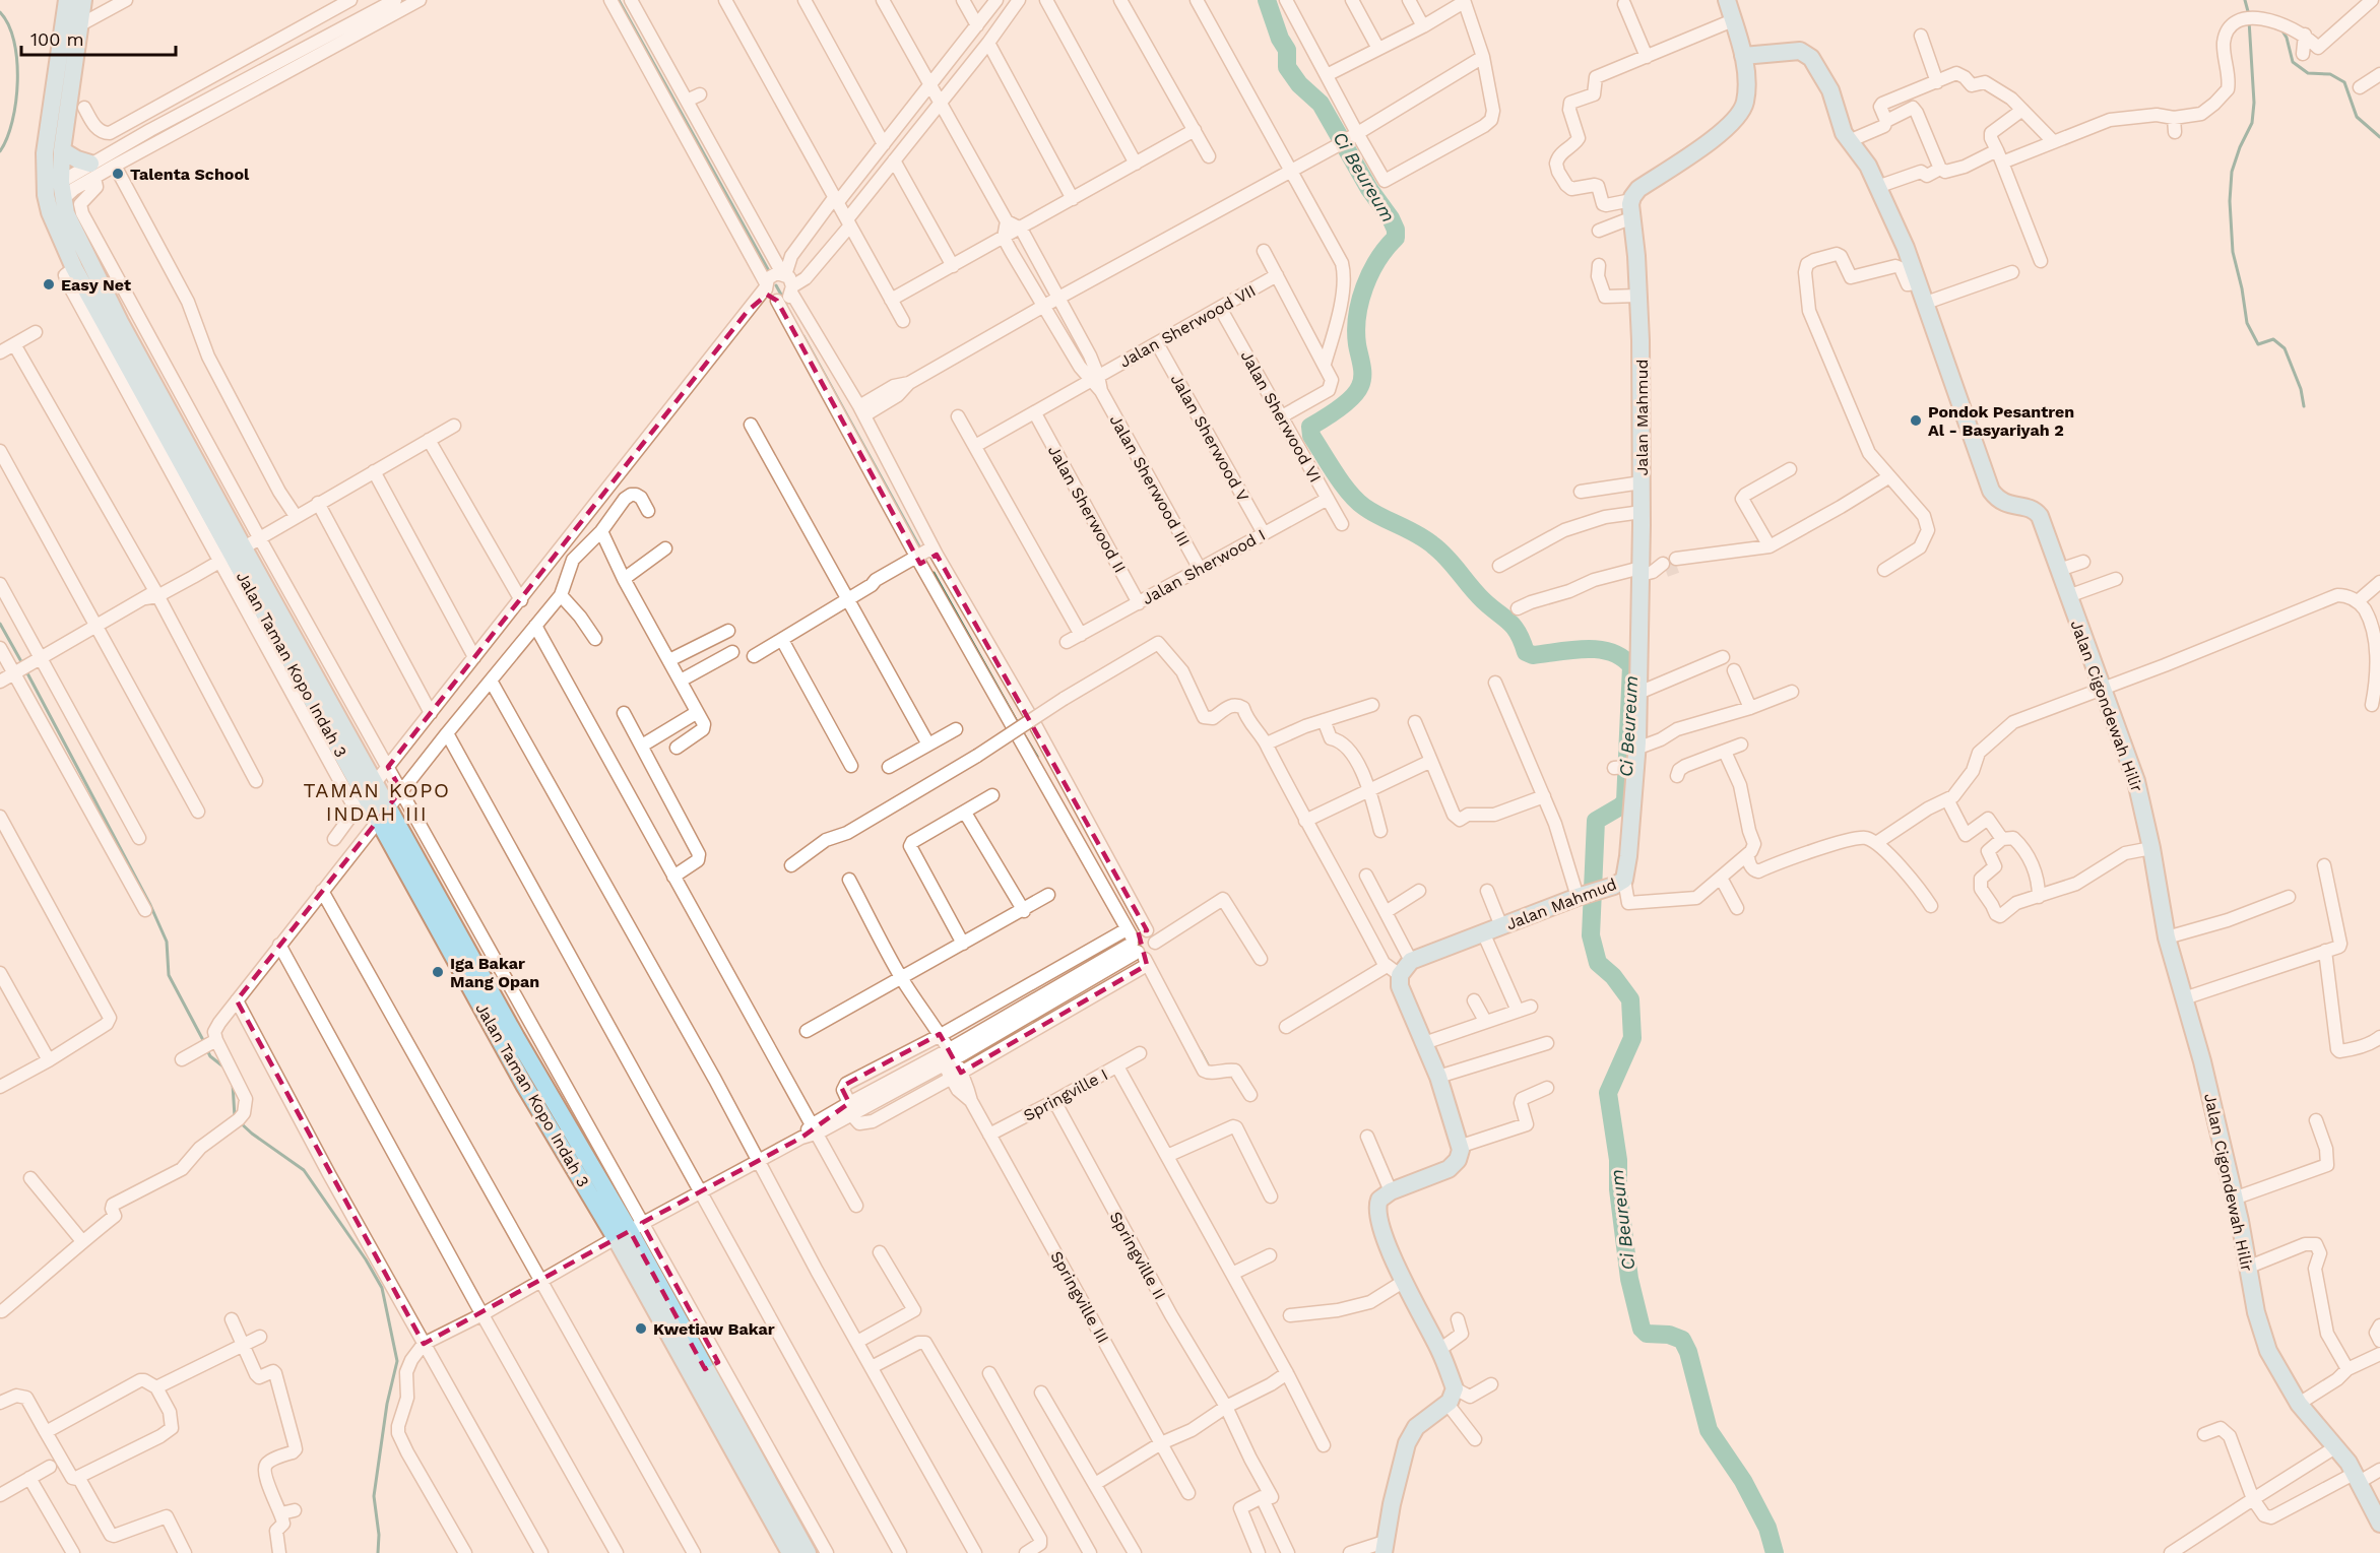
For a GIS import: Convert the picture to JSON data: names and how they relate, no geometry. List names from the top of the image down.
{
  "streets": {
    "main road": ["Jalan Mahmud", "Jalan Taman Kopo Indah 3", "Jalan Cigondewah Hilir"],
    "street": [
      "Jalan Sherwood VII",
      "Jalan Sherwood VI",
      "Jalan Sherwood V",
      "Jalan Sherwood III",
      "Jalan Sherwood II",
      "Jalan Sherwood I",
      "Springville I",
      "Springville II",
      "Springville III"
    ]
  },
  "crossings": [
    ["Jalan Sherwood VII", "Jalan Sherwood VI"],
    ["Jalan Sherwood VII", "Jalan Sherwood V"],
    ["Jalan Sherwood VII", "Jalan Sherwood III"],
    ["Jalan Sherwood VI", "Jalan Sherwood I"],
    ["Jalan Sherwood V", "Jalan Sherwood I"],
    ["Jalan Sherwood III", "Jalan Sherwood I"],
    ["Jalan Sherwood II", "Jalan Sherwood I"],
    ["Springville I", "Springville II"],
    ["Springville I", "Springville III"]
  ],
  "districts": ["TAMAN KOPO INDAH III"],
  "water": ["Ci Beureum"],
  "places": [
    "Talenta School",
    "Easy Net",
    "Pondok Pesantren Al - Basyariyah 2",
    "Iga Bakar Mang Opan",
    "Kwetiaw Bakar"
  ],
  "scale_bar": "100 m"
}
